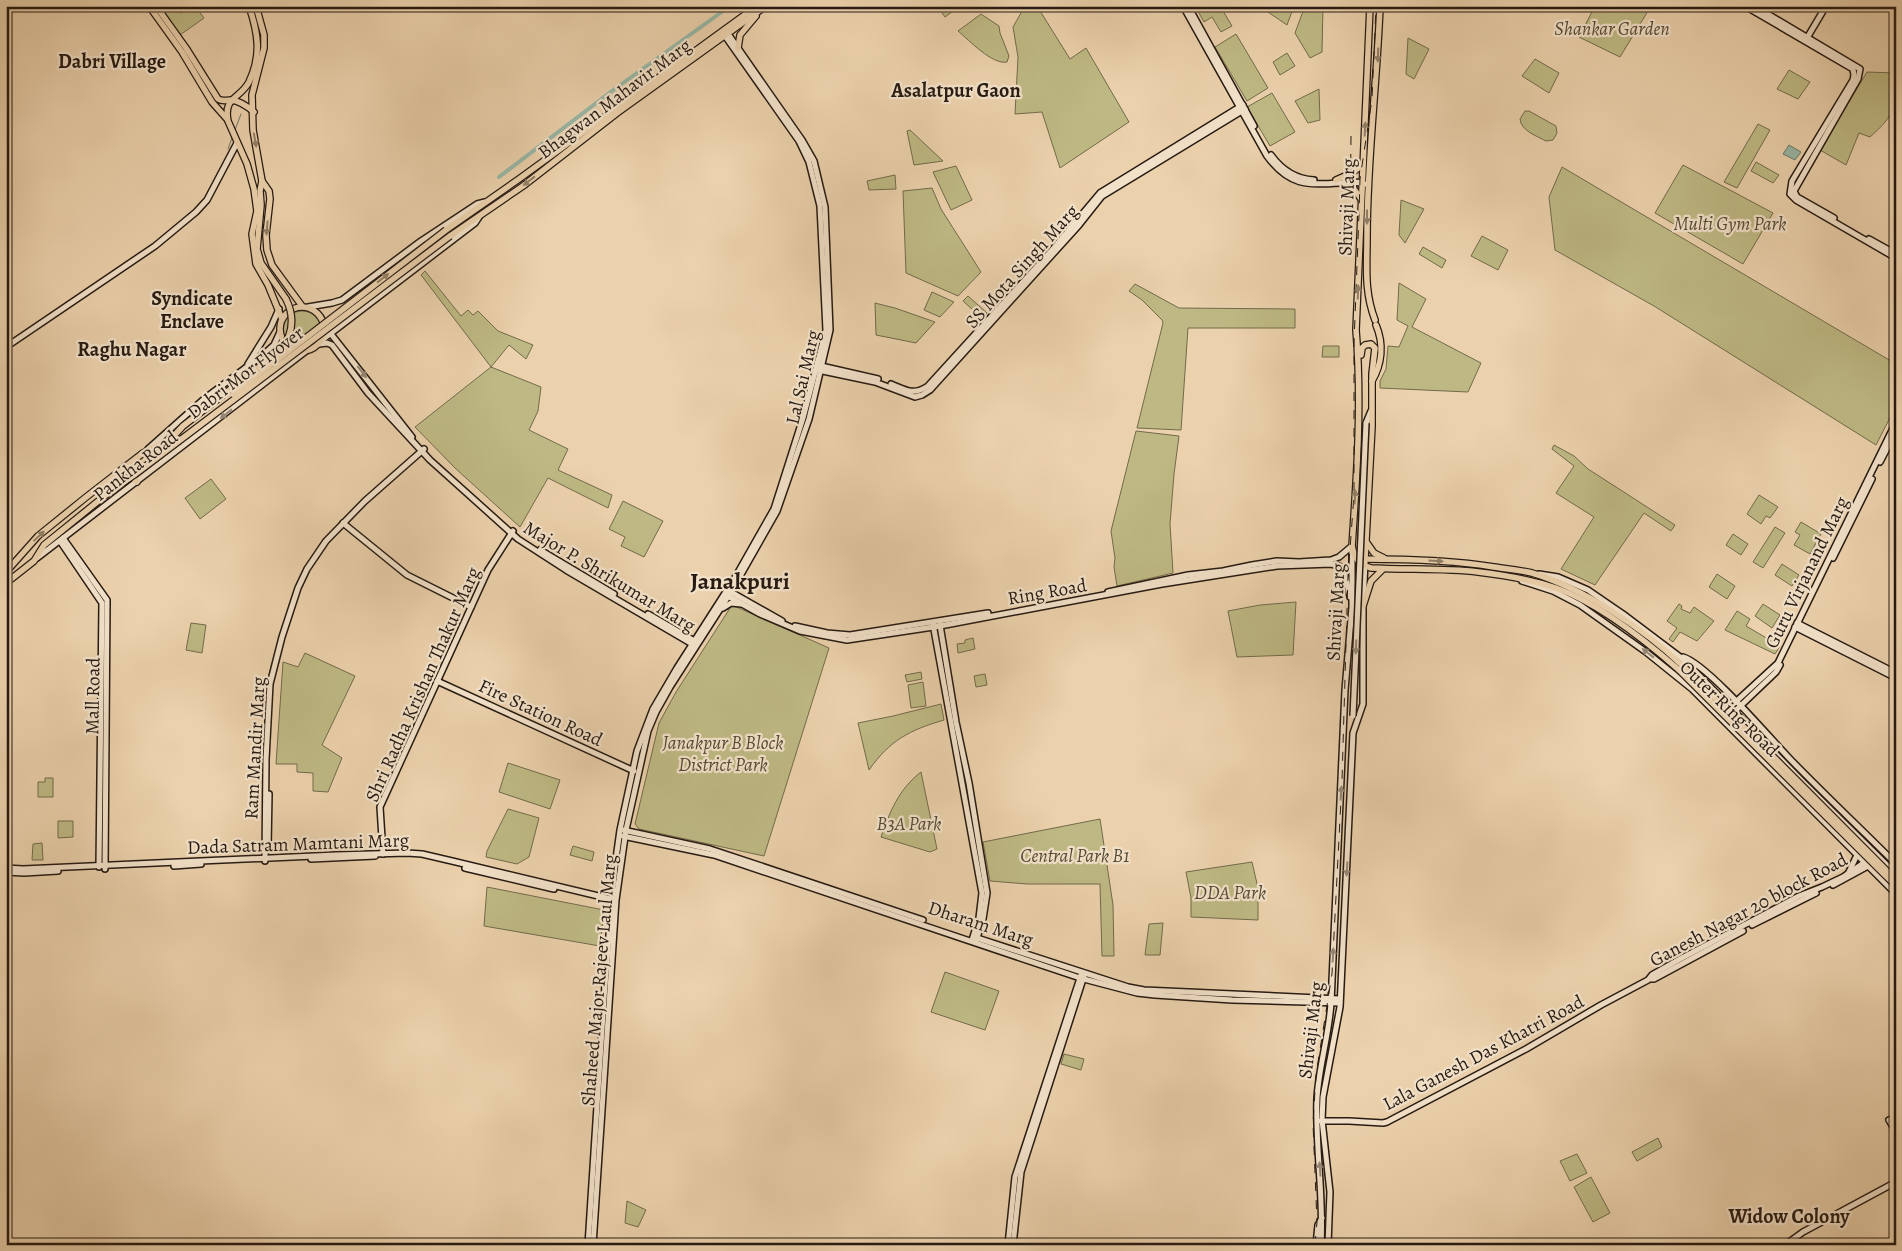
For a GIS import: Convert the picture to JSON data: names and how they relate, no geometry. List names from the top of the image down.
{
  "streets": {
    "main road": [
      "Bhagwan Mahavir Marg",
      "Shivaji Marg",
      "Dabri Mor Flyover",
      "Pankha Road",
      "Outer Ring Road"
    ],
    "street": [
      "SS Mota Singh Marg",
      "Lal Sai Marg",
      "Guru Virjanand Marg",
      "Major P. Shrikumar Marg",
      "Ring Road",
      "Shri Radha Krishan Thakur Marg",
      "Mall Road",
      "Fire Station Road",
      "Ram Mandir Marg",
      "Dada Satram Mamtani Marg",
      "Ganesh Nagar 20 block Road",
      "Dharam Marg",
      "Shaheed Major Rajeev Laul Marg",
      "Lala Ganesh Das Khatri Road"
    ]
  },
  "crossings": [
    ["Bhagwan Mahavir Marg", "Dabri Mor Flyover"],
    ["Bhagwan Mahavir Marg", "Lal Sai Marg"],
    ["Shivaji Marg", "Ring Road"],
    ["Shivaji Marg", "Outer Ring Road"],
    ["Shivaji Marg", "Dharam Marg"],
    ["Shivaji Marg", "Lala Ganesh Das Khatri Road"],
    ["SS Mota Singh Marg", "Lal Sai Marg"],
    ["Dabri Mor Flyover", "Pankha Road"],
    ["Lal Sai Marg", "Major P. Shrikumar Marg"],
    ["Lal Sai Marg", "Ring Road"],
    ["Lal Sai Marg", "Shaheed Major Rajeev Laul Marg"],
    ["Pankha Road", "Major P. Shrikumar Marg"],
    ["Pankha Road", "Mall Road"],
    ["Guru Virjanand Marg", "Outer Ring Road"],
    ["Major P. Shrikumar Marg", "Shri Radha Krishan Thakur Marg"],
    ["Major P. Shrikumar Marg", "Ram Mandir Marg"],
    ["Major P. Shrikumar Marg", "Shaheed Major Rajeev Laul Marg"],
    ["Shri Radha Krishan Thakur Marg", "Fire Station Road"],
    ["Shri Radha Krishan Thakur Marg", "Dada Satram Mamtani Marg"],
    ["Mall Road", "Dada Satram Mamtani Marg"],
    ["Outer Ring Road", "Ganesh Nagar 20 block Road"],
    ["Fire Station Road", "Shaheed Major Rajeev Laul Marg"],
    ["Ram Mandir Marg", "Dada Satram Mamtani Marg"],
    ["Dada Satram Mamtani Marg", "Shaheed Major Rajeev Laul Marg"],
    ["Ganesh Nagar 20 block Road", "Lala Ganesh Das Khatri Road"],
    ["Dharam Marg", "Shaheed Major Rajeev Laul Marg"]
  ],
  "districts": [
    "Dabri Village",
    "Asalatpur Gaon",
    "Syndicate Enclave",
    "Raghu Nagar",
    "Janakpuri",
    "Widow Colony"
  ],
  "parks": [
    "Shankar Garden",
    "Multi Gym Park",
    "Janakpur B Block District Park",
    "B3A Park",
    "Central Park B1",
    "DDA Park"
  ]
}
